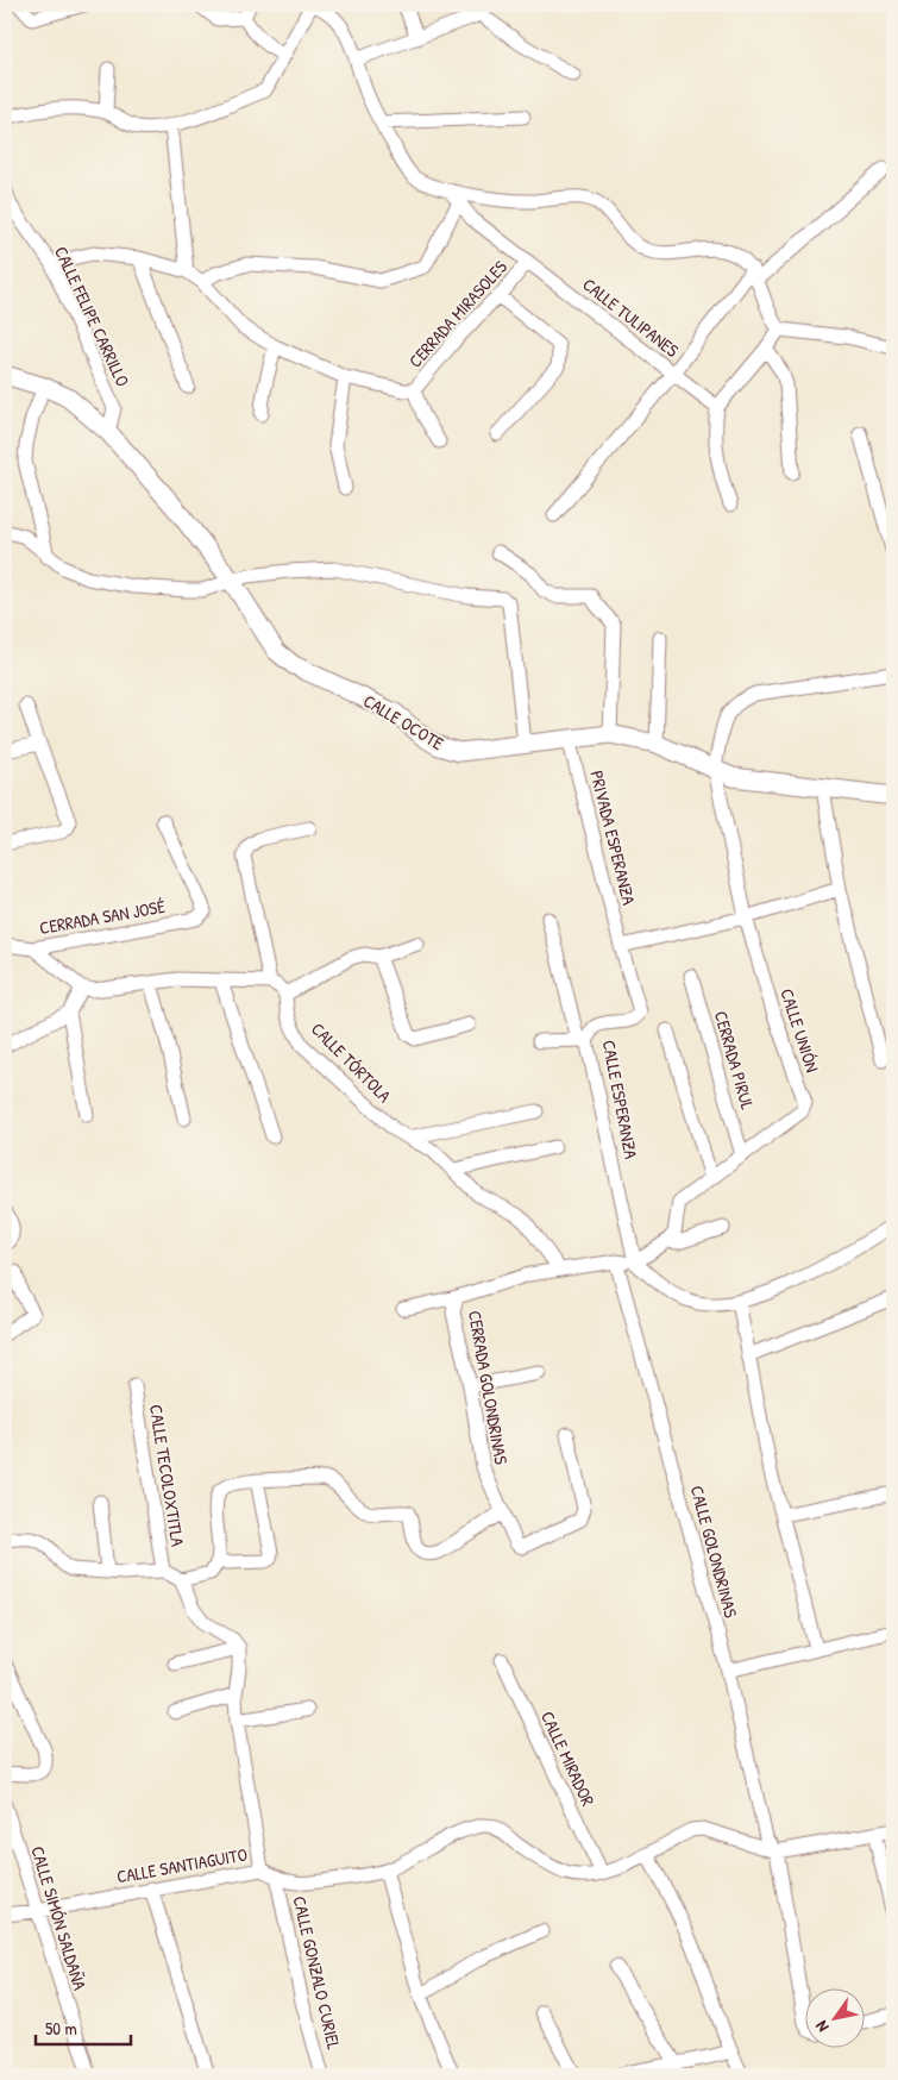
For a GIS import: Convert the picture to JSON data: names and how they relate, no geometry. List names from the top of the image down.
{
  "streets": {
    "street": [
      "CERRADA MIRASOLES",
      "CALLE FELIPE CARRILLO",
      "CALLE TULIPANES",
      "CALLE OCOTE",
      "PRIVADA ESPERANZA",
      "CERRADA SAN JOSÉ",
      "CALLE UNIÓN",
      "CERRADA PIRUL",
      "CALLE TÓRTOLA",
      "CALLE ESPERANZA",
      "CERRADA GOLONDRINAS",
      "CALLE TECOLOXTITLA",
      "CALLE GOLONDRINAS",
      "CALLE MIRADOR",
      "CALLE SANTIAGUITO",
      "CALLE SIMÓN SALDAÑA",
      "CALLE GONZALO CURIEL"
    ]
  },
  "crossings": [
    ["CERRADA MIRASOLES", "CALLE TULIPANES"],
    ["CALLE FELIPE CARRILLO", "CALLE OCOTE"],
    ["CALLE OCOTE", "PRIVADA ESPERANZA"],
    ["CALLE OCOTE", "CALLE UNIÓN"],
    ["PRIVADA ESPERANZA", "CALLE ESPERANZA"],
    ["CALLE UNIÓN", "CERRADA PIRUL"],
    ["CALLE GOLONDRINAS", "CALLE SANTIAGUITO"],
    ["CALLE MIRADOR", "CALLE SANTIAGUITO"],
    ["CALLE SANTIAGUITO", "CALLE SIMÓN SALDAÑA"],
    ["CALLE SANTIAGUITO", "CALLE GONZALO CURIEL"]
  ],
  "scale_bar": "50 m",
  "north": "bottom left"
}
